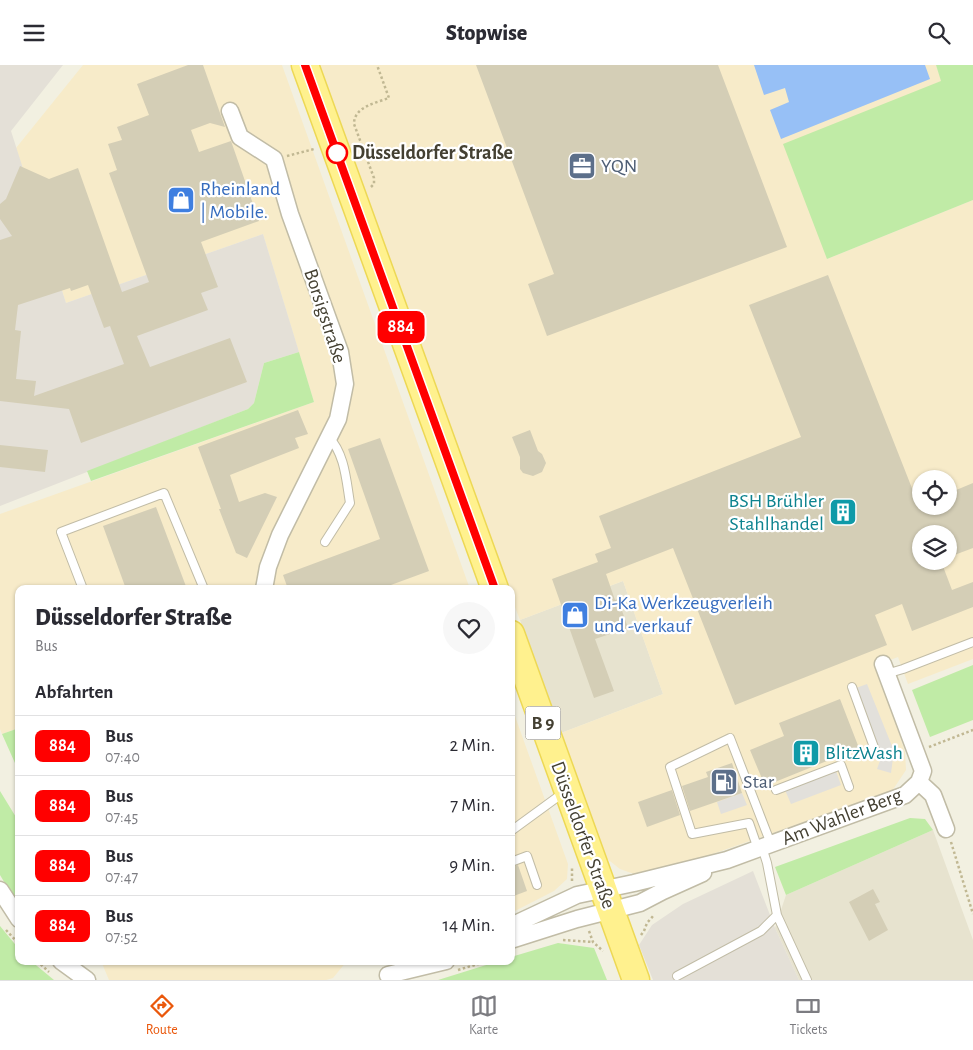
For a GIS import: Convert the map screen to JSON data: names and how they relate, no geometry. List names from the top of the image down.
{
  "streets": {
    "main road": ["B 9", "Düsseldorfer Straße"],
    "street": ["Borsigstraße", "Am Wahler Berg"]
  },
  "crossings": [
    ["Am Wahler Berg", "Düsseldorfer Straße"]
  ],
  "places": {
    "other": ["Düsseldorfer Straße"],
    "office": ["YQN"],
    "shop": ["Rheinland | Mobile.", "Di-Ka Werkzeugverleih und -verkauf"],
    "building": ["BSH Brühler Stahlhandel", "BlitzWash"],
    "fuel station": ["Star"]
  },
  "lines": ["bus line 884"],
  "page": {
    "header": "Stopwise",
    "on_map": "884",
    "heading": [
      ["Düsseldorfer Straße", "Bus"],
      "Abfahrten"
    ],
    "list": [
      {
        "mark": "884",
        "name": "Bus",
        "note": "07:40",
        "value": "2 Min."
      },
      {
        "mark": "884",
        "name": "Bus",
        "note": "07:45",
        "value": "7 Min."
      },
      {
        "mark": "884",
        "name": "Bus",
        "note": "07:47",
        "value": "9 Min."
      },
      {
        "mark": "884",
        "name": "Bus",
        "note": "07:52",
        "value": "14 Min."
      }
    ],
    "tabs": ["Route", "Karte", "Tickets"]
  }
}
